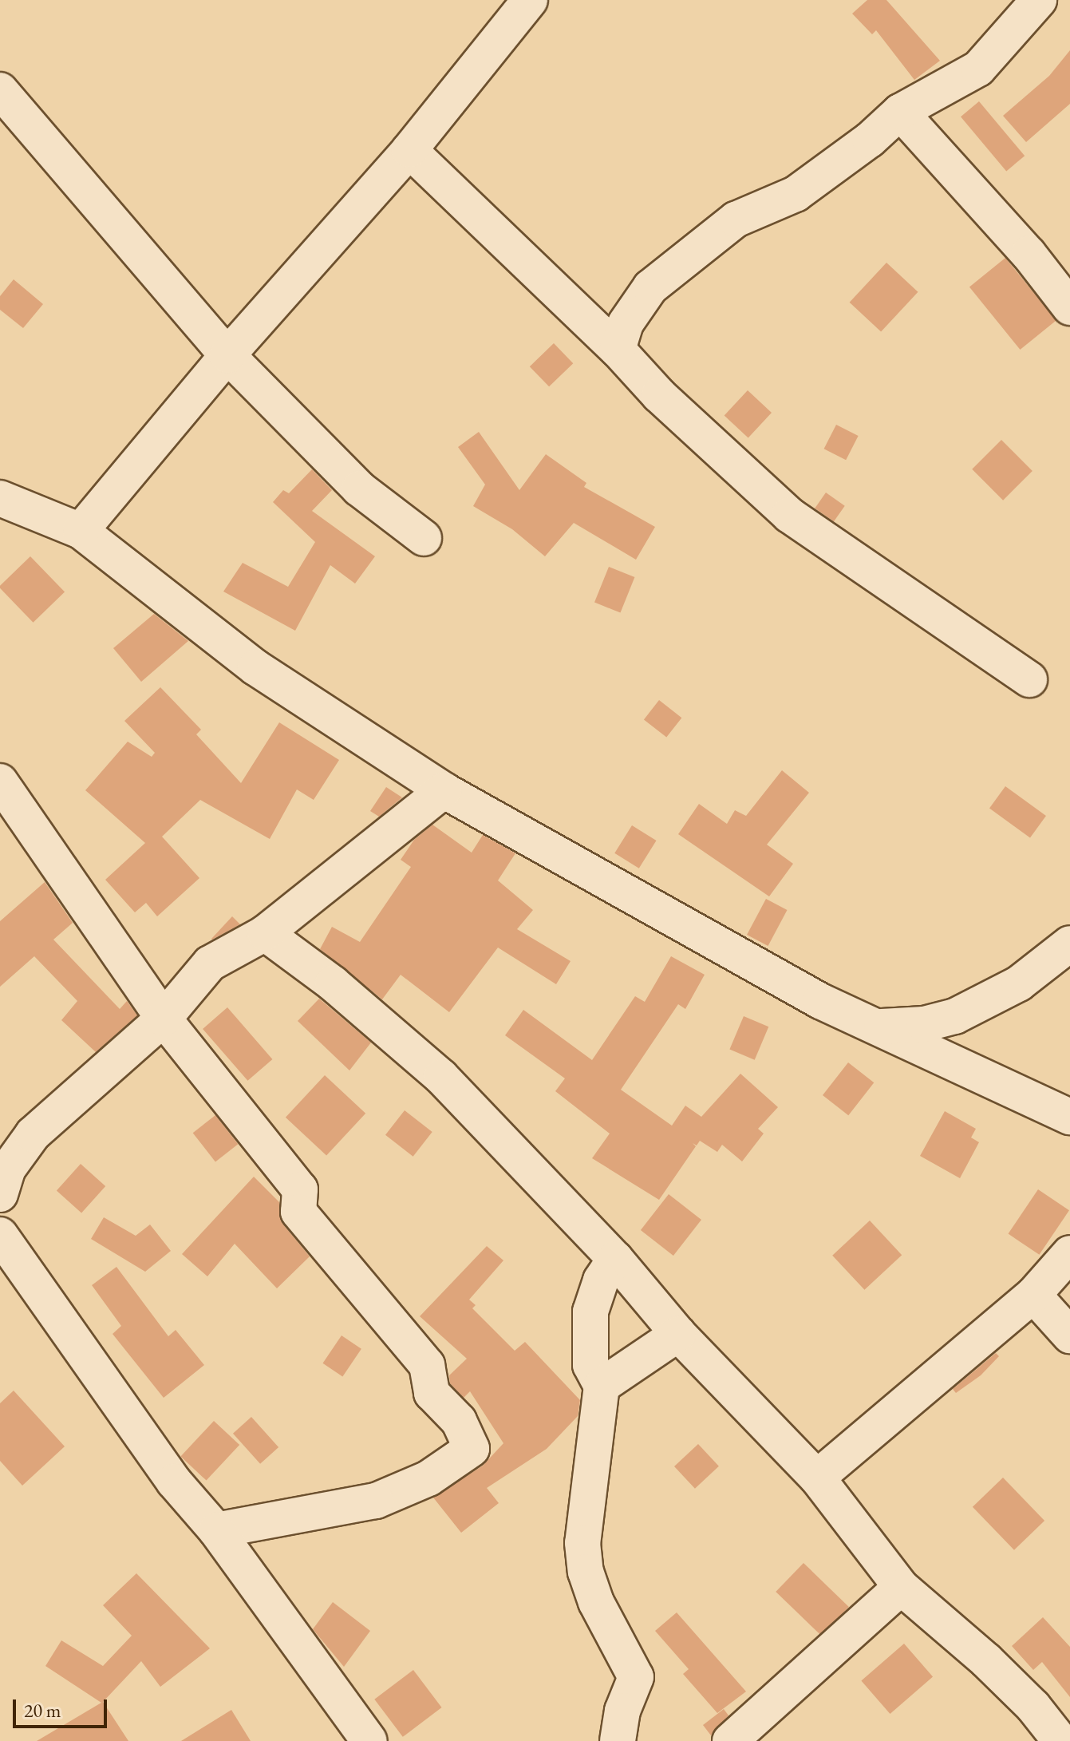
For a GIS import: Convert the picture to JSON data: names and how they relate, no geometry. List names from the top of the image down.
{
  "scale_bar": "20 m"
}
